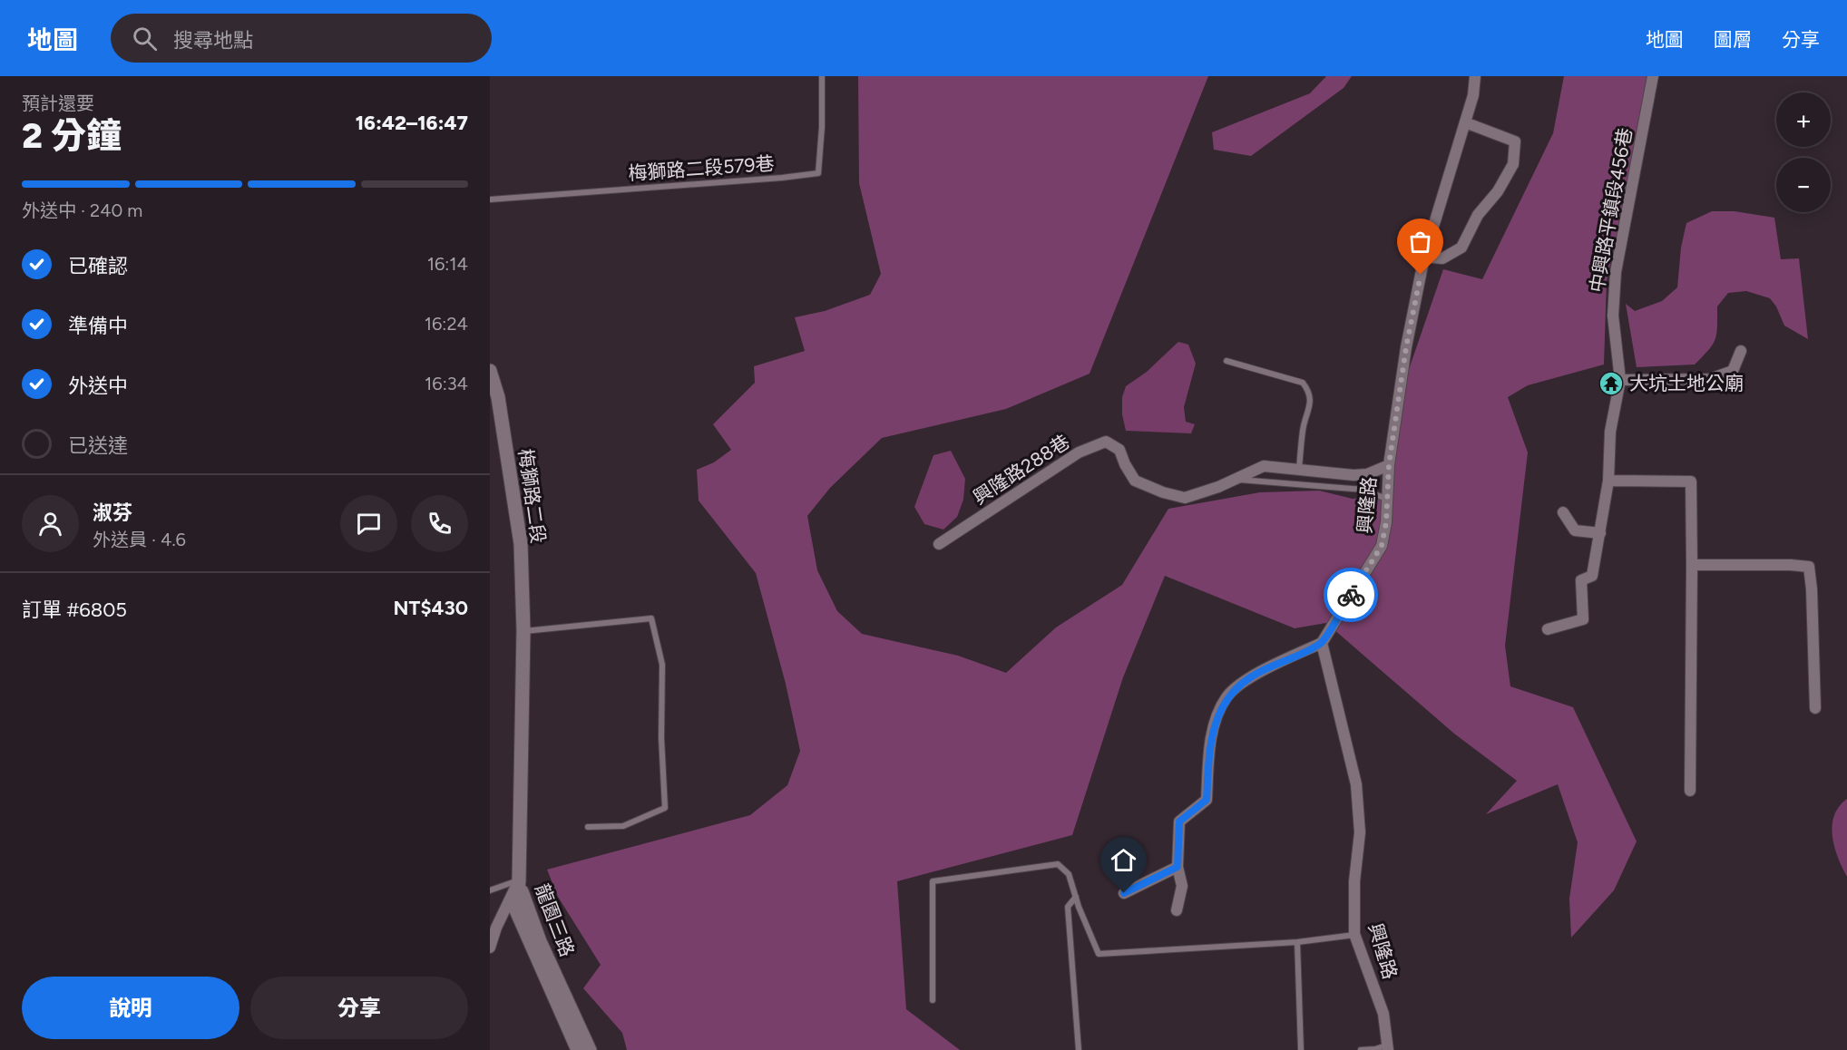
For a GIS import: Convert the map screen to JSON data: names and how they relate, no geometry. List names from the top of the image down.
{
  "streets": {
    "street": [
      "中興路平鎮段456巷",
      "興隆路288巷",
      "梅獅路二段",
      "興隆路",
      "龍園三路"
    ],
    "lane": ["梅獅路二段579巷"]
  },
  "crossings": [
    ["興隆路288巷", "興隆路"],
    ["梅獅路二段", "龍園三路"]
  ],
  "places": {
    "temple": ["大坑土地公廟"]
  },
  "page": {
    "header": "地圖",
    "search": "搜尋地點",
    "nav": ["地圖", "圖層", "分享"],
    "heading": ["2 分鐘", "預計還要", "16:42–16:47"],
    "panel": [
      "淑芬",
      "外送員 · 4.6",
      "訂單 #6805",
      "NT$430"
    ],
    "map_buttons": ["+", "−"],
    "bar": "外送中 · 240 m",
    "list": [
      ["已確認", "16:14"],
      ["準備中", "16:24"],
      ["外送中", "16:34"],
      "已送達"
    ],
    "buttons": ["說明", "分享"]
  }
}
